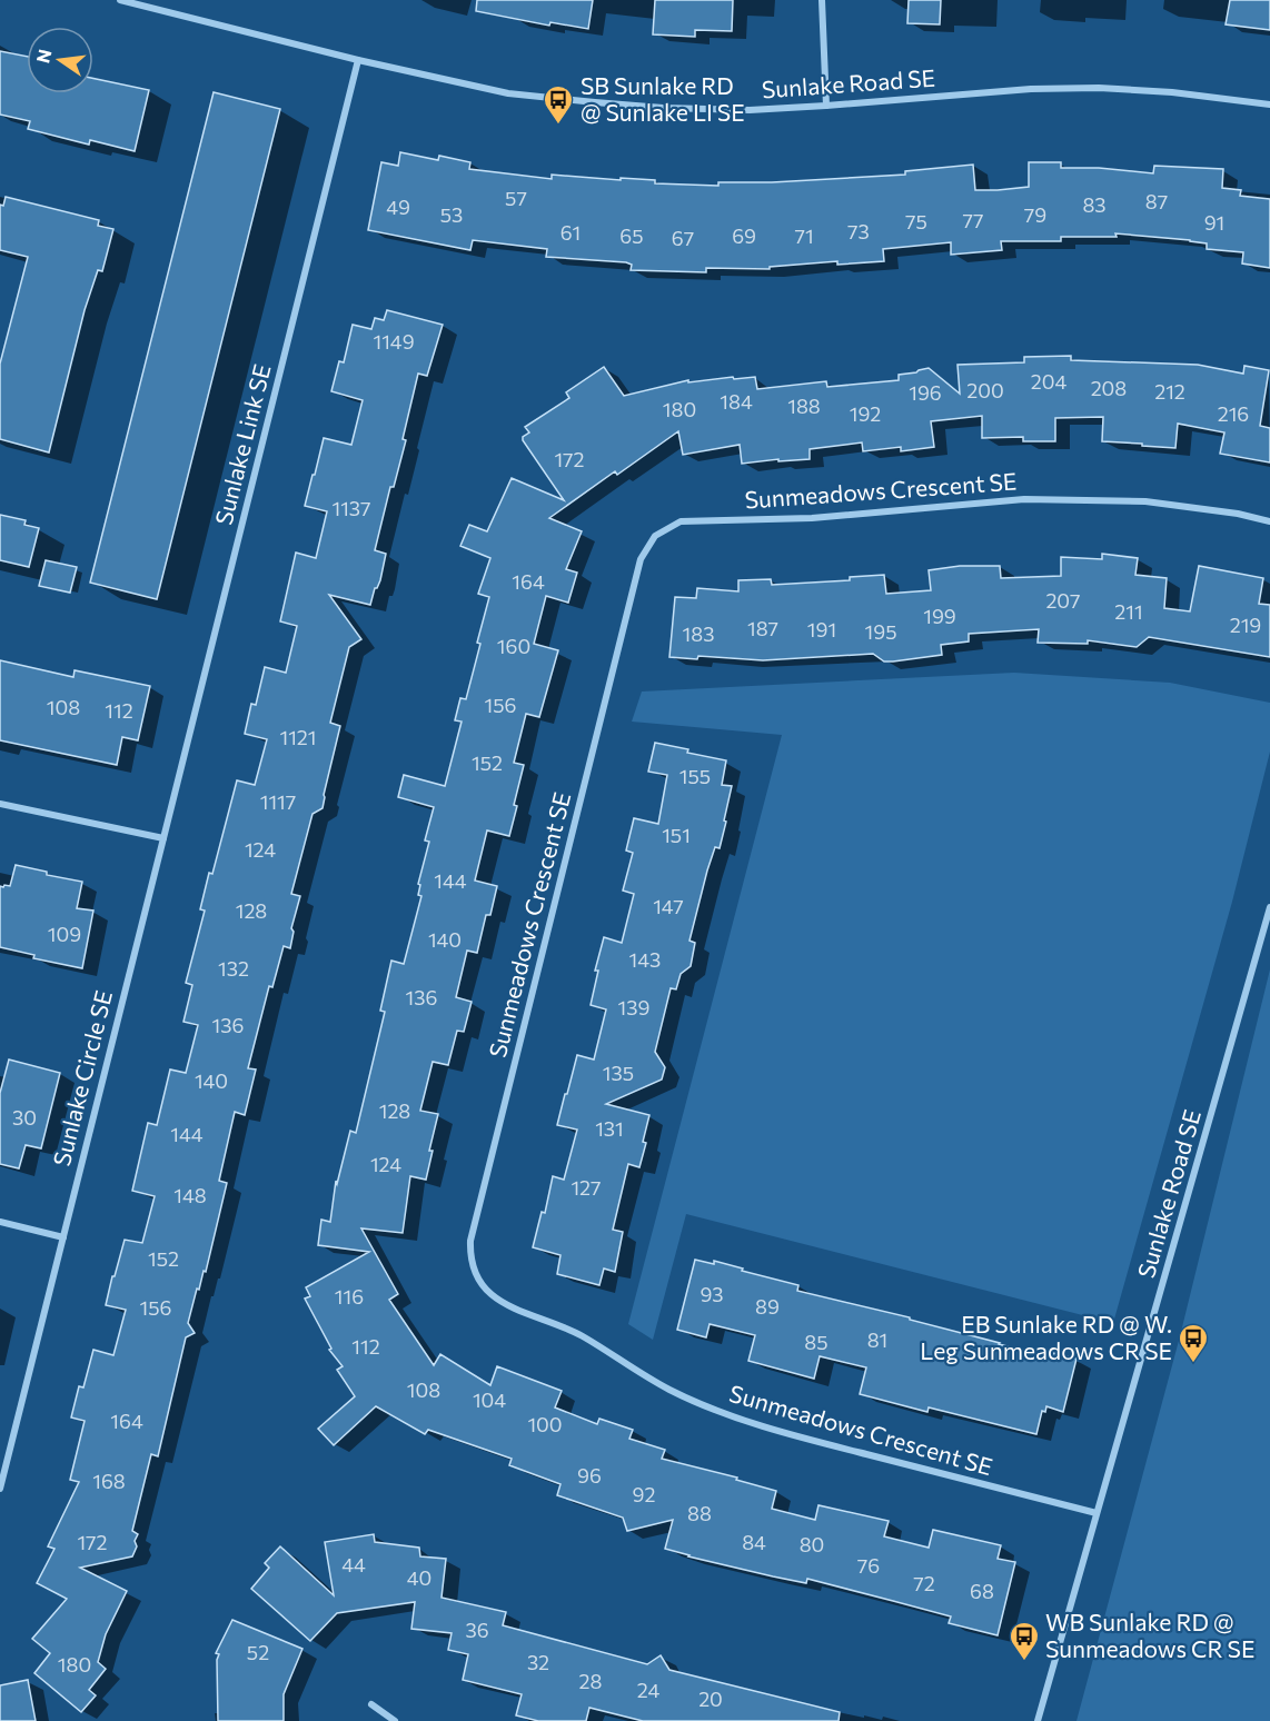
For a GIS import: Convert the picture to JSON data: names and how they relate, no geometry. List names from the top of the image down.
{
  "streets": {
    "street": [
      "Sunlake Road SE",
      "Sunlake Link SE",
      "Sunmeadows Crescent SE",
      "Sunlake Circle SE"
    ]
  },
  "crossings": [
    ["Sunlake Road SE", "Sunlake Link SE"],
    ["Sunlake Road SE", "Sunmeadows Crescent SE"],
    ["Sunlake Link SE", "Sunlake Circle SE"]
  ],
  "places": {
    "bus stop": ["SB Sunlake RD @ Sunlake LI SE", "EB Sunlake RD @ W. Leg Sunmeadows CR SE", "WB Sunlake RD @ Sunmeadows CR SE"]
  },
  "house_numbers": [
    "57",
    "87",
    "83",
    "49",
    "53",
    "79",
    "77",
    "75",
    "91",
    "73",
    "61",
    "65",
    "69",
    "71",
    "67",
    "1149",
    "204",
    "208",
    "200",
    "212",
    "196",
    "184",
    "188",
    "180",
    "192",
    "216",
    "172",
    "1137",
    "164",
    "207",
    "211",
    "199",
    "219",
    "187",
    "191",
    "195",
    "183",
    "160",
    "156",
    "108",
    "112",
    "1121",
    "152",
    "155",
    "1117",
    "151",
    "124",
    "144",
    "147",
    "128",
    "109",
    "140",
    "143",
    "132",
    "136",
    "139",
    "136",
    "135",
    "140",
    "128",
    "30",
    "131",
    "144",
    "124",
    "127",
    "148",
    "152",
    "93",
    "116",
    "89",
    "156",
    "81",
    "85",
    "112",
    "108",
    "104",
    "164",
    "100",
    "96",
    "168",
    "92",
    "88",
    "172",
    "84",
    "80",
    "44",
    "76",
    "40",
    "72",
    "68",
    "36",
    "52",
    "32",
    "180",
    "28",
    "24",
    "20"
  ],
  "north": "left"
}
